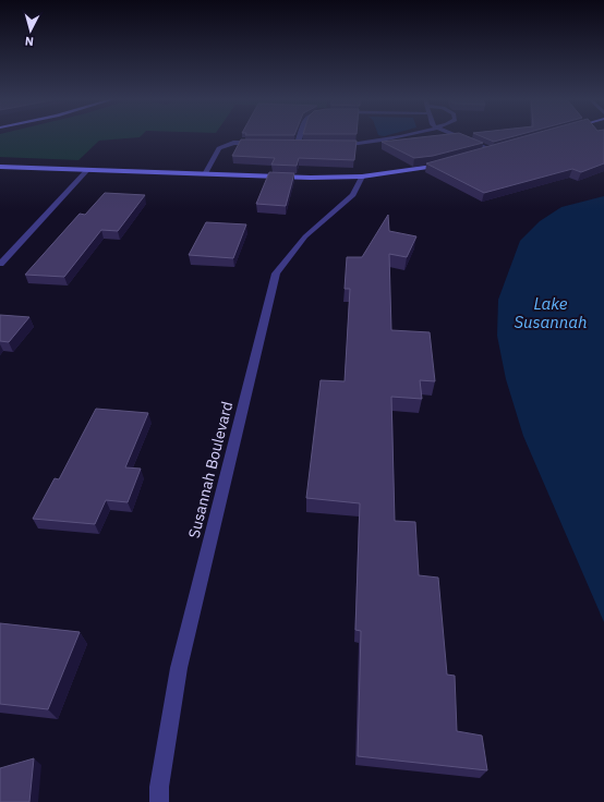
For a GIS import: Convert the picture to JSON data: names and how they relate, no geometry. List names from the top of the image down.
{
  "streets": {
    "street": ["Susannah Boulevard"]
  },
  "water": ["Lake Susannah"],
  "north": "bottom"
}
